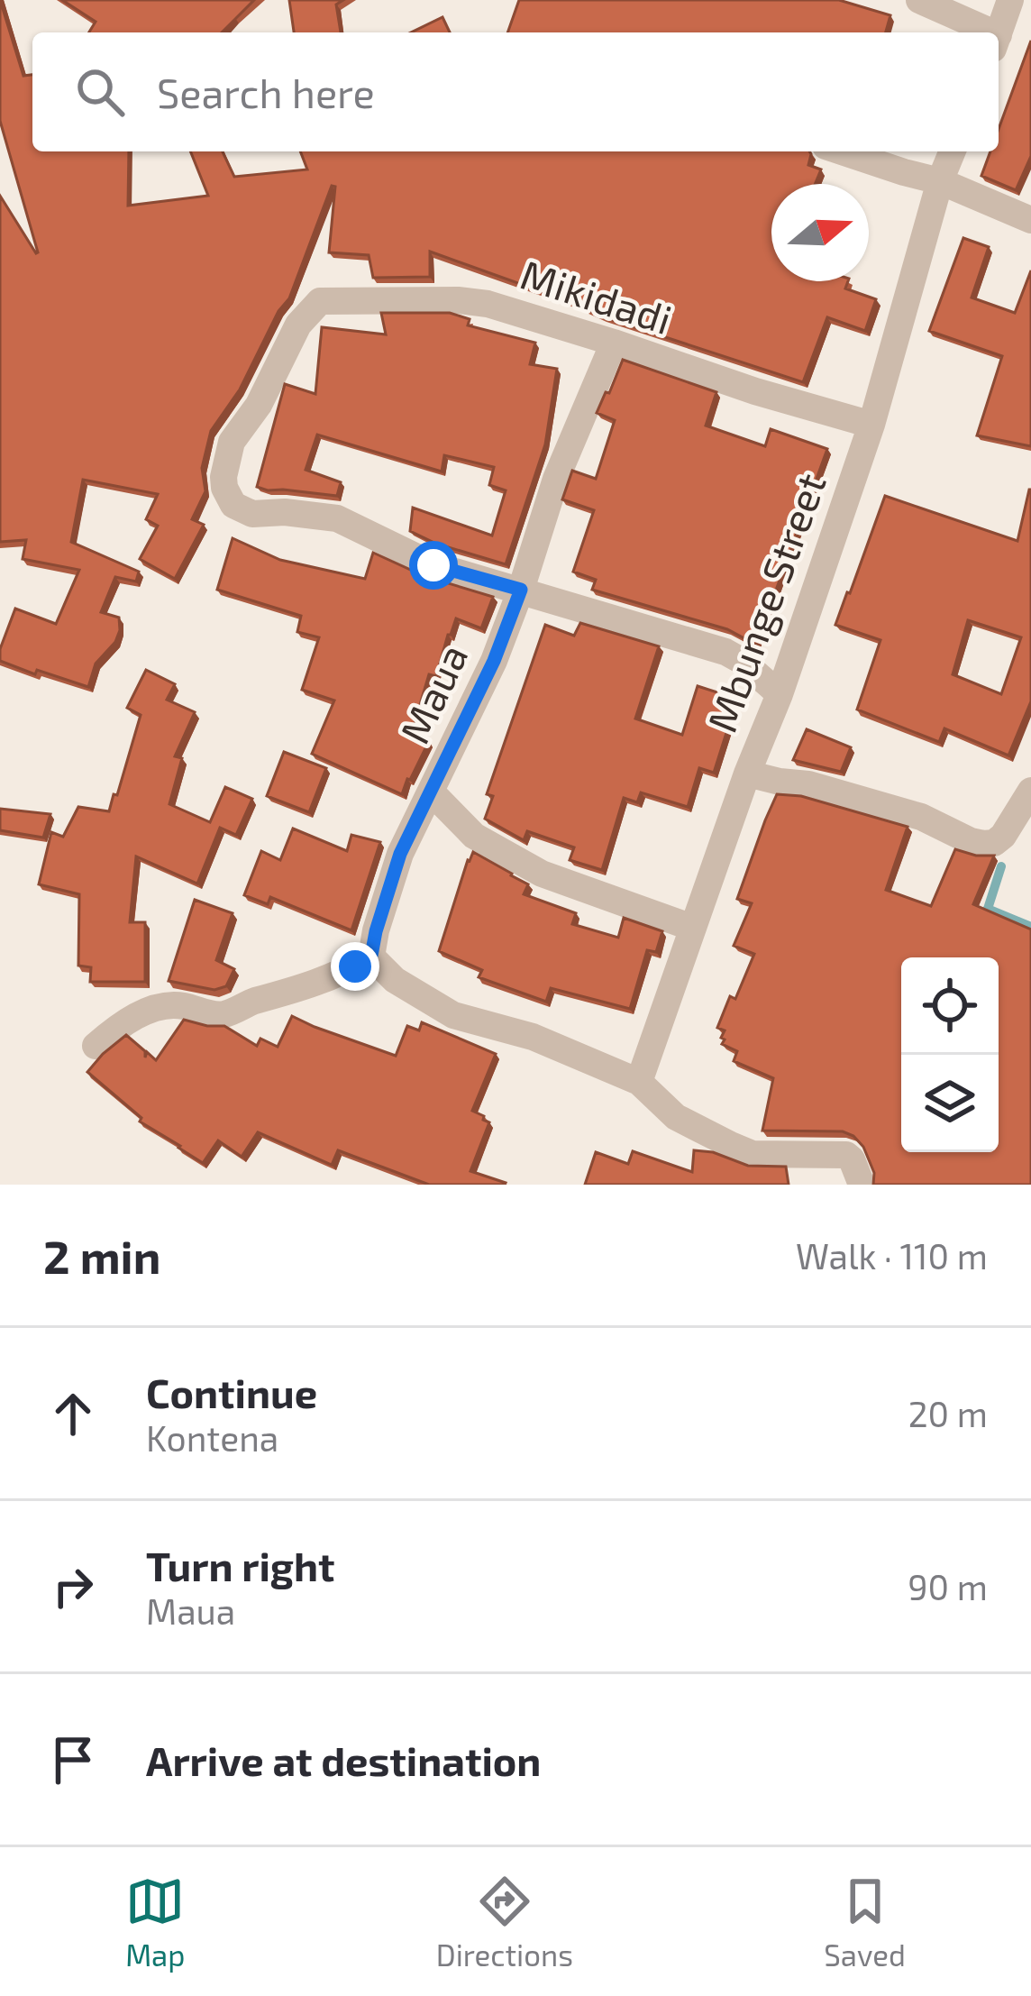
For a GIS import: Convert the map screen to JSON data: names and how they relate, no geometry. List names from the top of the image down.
{
  "streets": {
    "street": ["Mikidadi", "Mbunge Street", "Maua"]
  },
  "crossings": [
    ["Mikidadi", "Mbunge Street"],
    ["Mikidadi", "Maua"]
  ],
  "north": "right",
  "page": {
    "search": "Search here",
    "heading": ["2 min", "Walk · 110 m"],
    "list": [
      ["Continue", "Kontena", "20 m"],
      ["Turn right", "Maua", "90 m"],
      "Arrive at destination"
    ],
    "nav": ["Map", "Directions", "Saved"]
  }
}
